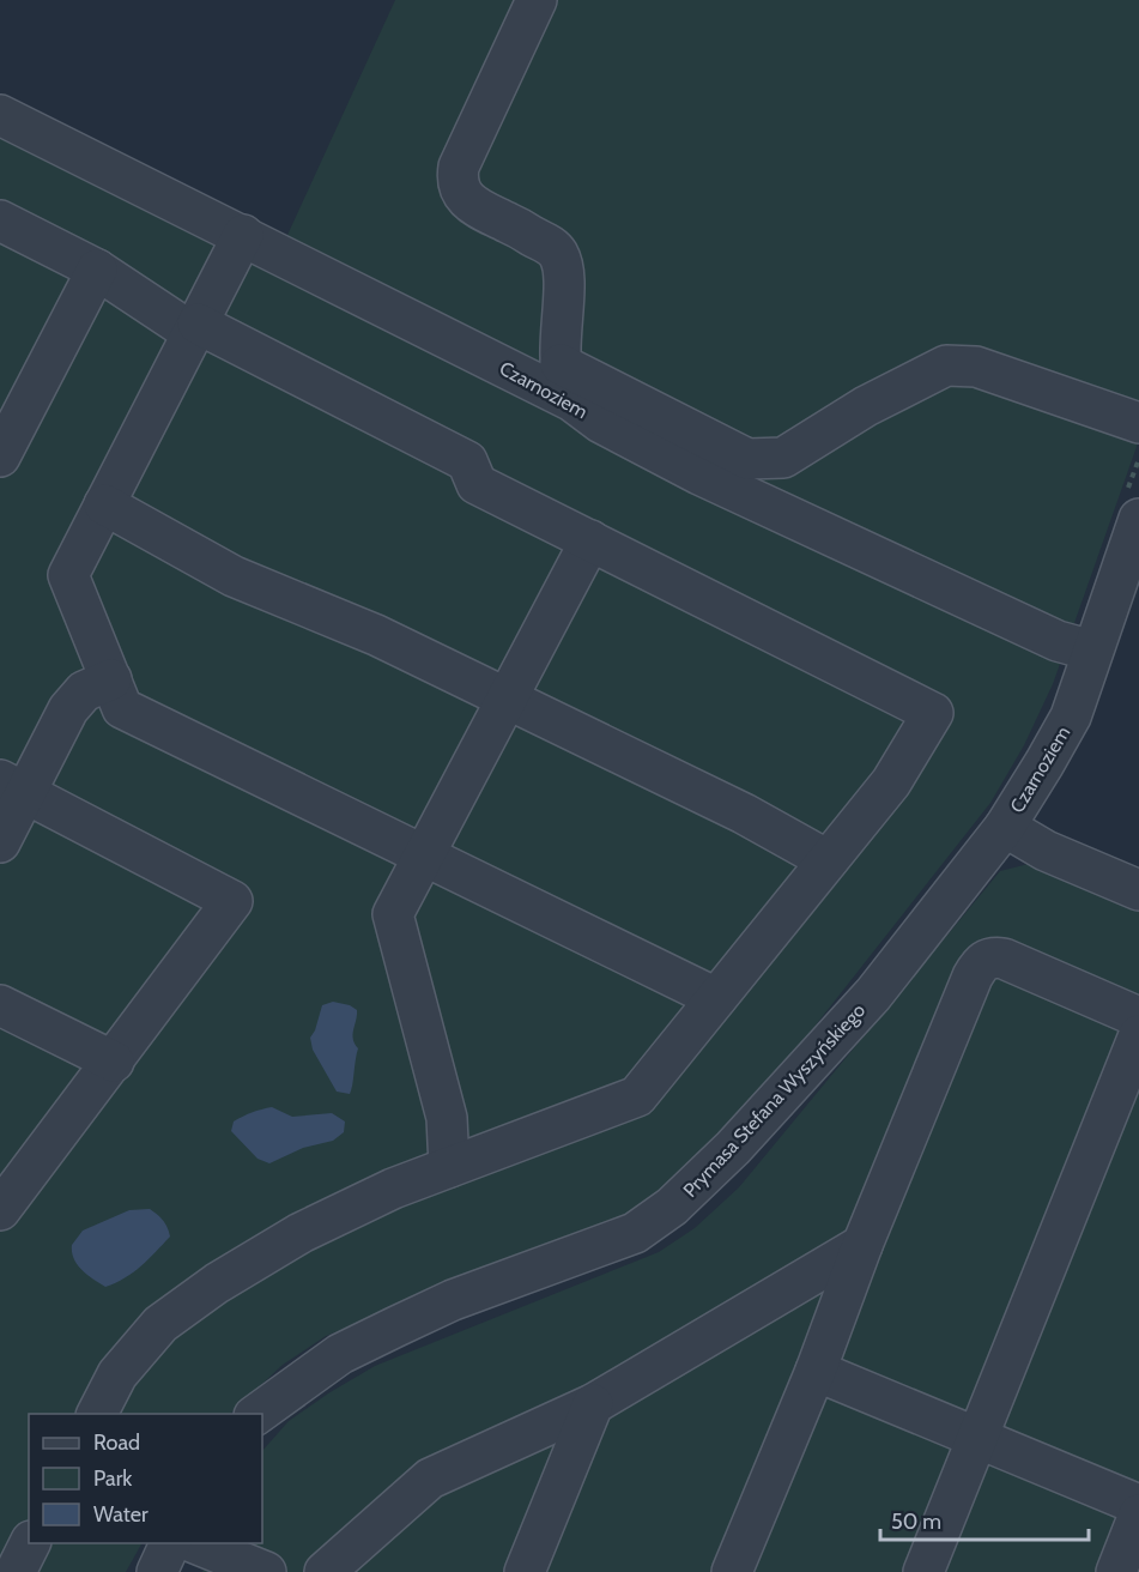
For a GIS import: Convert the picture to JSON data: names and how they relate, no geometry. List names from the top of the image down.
{
  "streets": {
    "street": ["Czarnoziem", "Prymasa Stefana Wyszyńskiego"]
  },
  "crossings": [
    ["Czarnoziem", "Prymasa Stefana Wyszyńskiego"]
  ],
  "legend": ["Road", "Park", "Water"],
  "scale_bar": "50 m"
}
